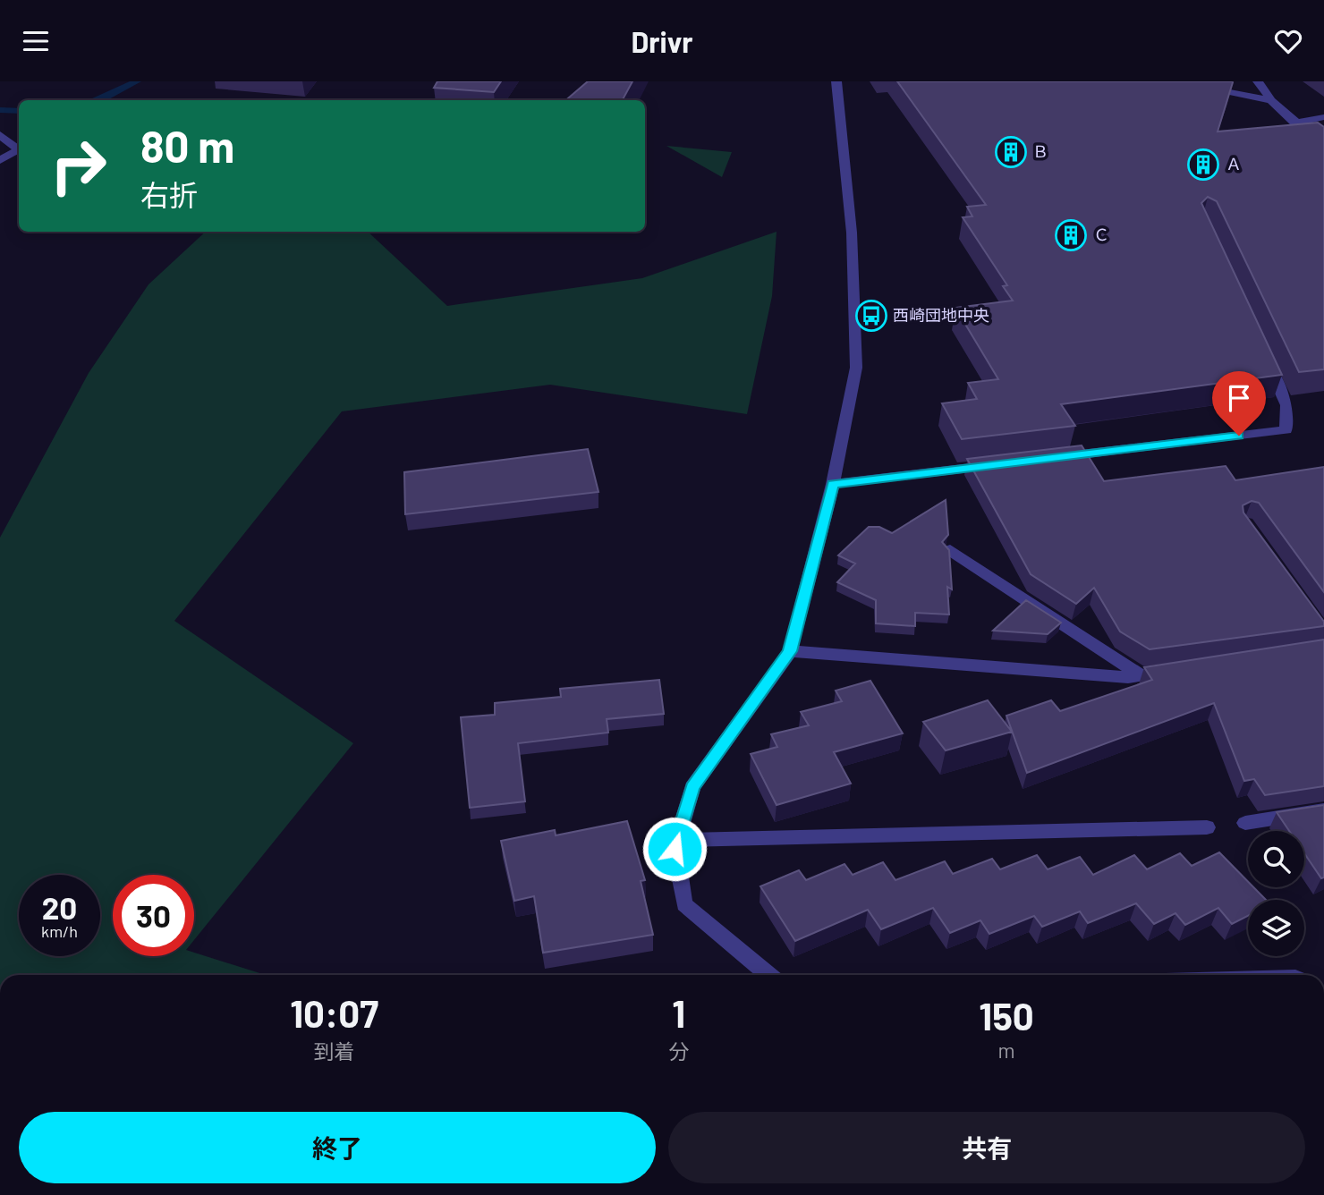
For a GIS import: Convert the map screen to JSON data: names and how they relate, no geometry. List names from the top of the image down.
{
  "places": {
    "building": ["Ｂ", "Ａ", "Ｃ"],
    "bus stop": ["西崎団地中央"]
  },
  "page": {
    "header": "Drivr",
    "turn": ["80 m", "右折"],
    "speed": "20 km/h",
    "limit": "30",
    "eta": [
      "10:07",
      "到着",
      "1",
      "分",
      "150",
      "m"
    ],
    "buttons": ["終了", "共有"]
  }
}
